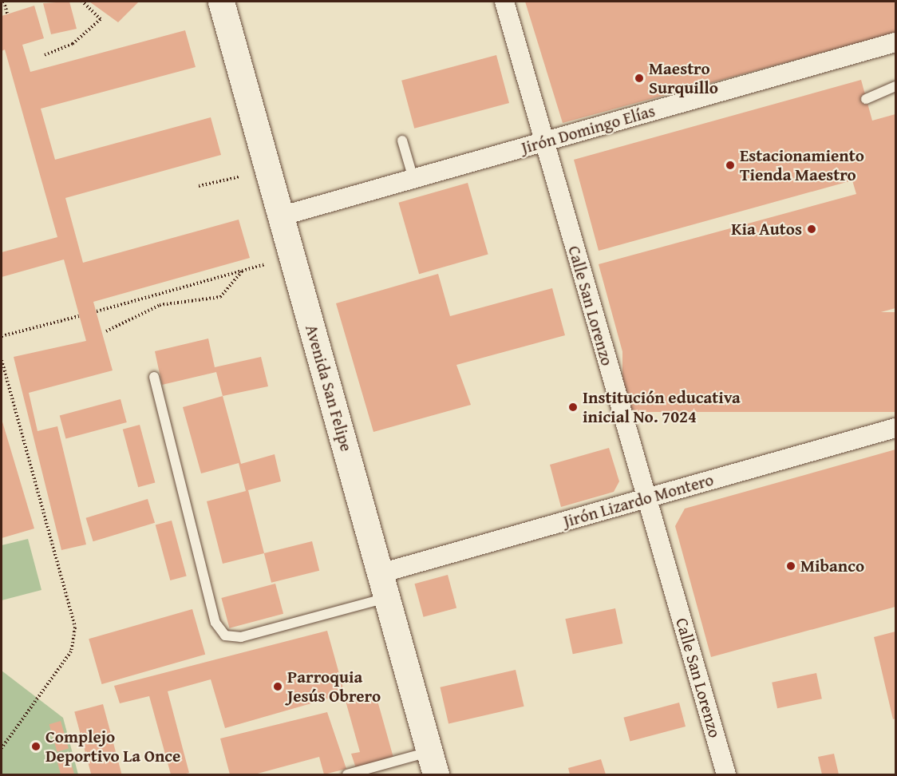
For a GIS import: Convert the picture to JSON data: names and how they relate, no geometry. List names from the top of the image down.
{
  "streets": {
    "street": [
      "Jirón Domingo Elías",
      "Calle San Lorenzo",
      "Avenida San Felipe",
      "Jirón Lizardo Montero"
    ]
  },
  "crossings": [
    ["Jirón Domingo Elías", "Calle San Lorenzo"],
    ["Jirón Domingo Elías", "Avenida San Felipe"],
    ["Calle San Lorenzo", "Jirón Lizardo Montero"],
    ["Avenida San Felipe", "Jirón Lizardo Montero"]
  ],
  "places": [
    "Maestro Surquillo",
    "Estacionamiento Tienda Maestro",
    "Kia Autos",
    "Institución educativa inicial No. 7024",
    "Mibanco",
    "Parroquia Jesús Obrero",
    "Complejo Deportivo La Once"
  ]
}
